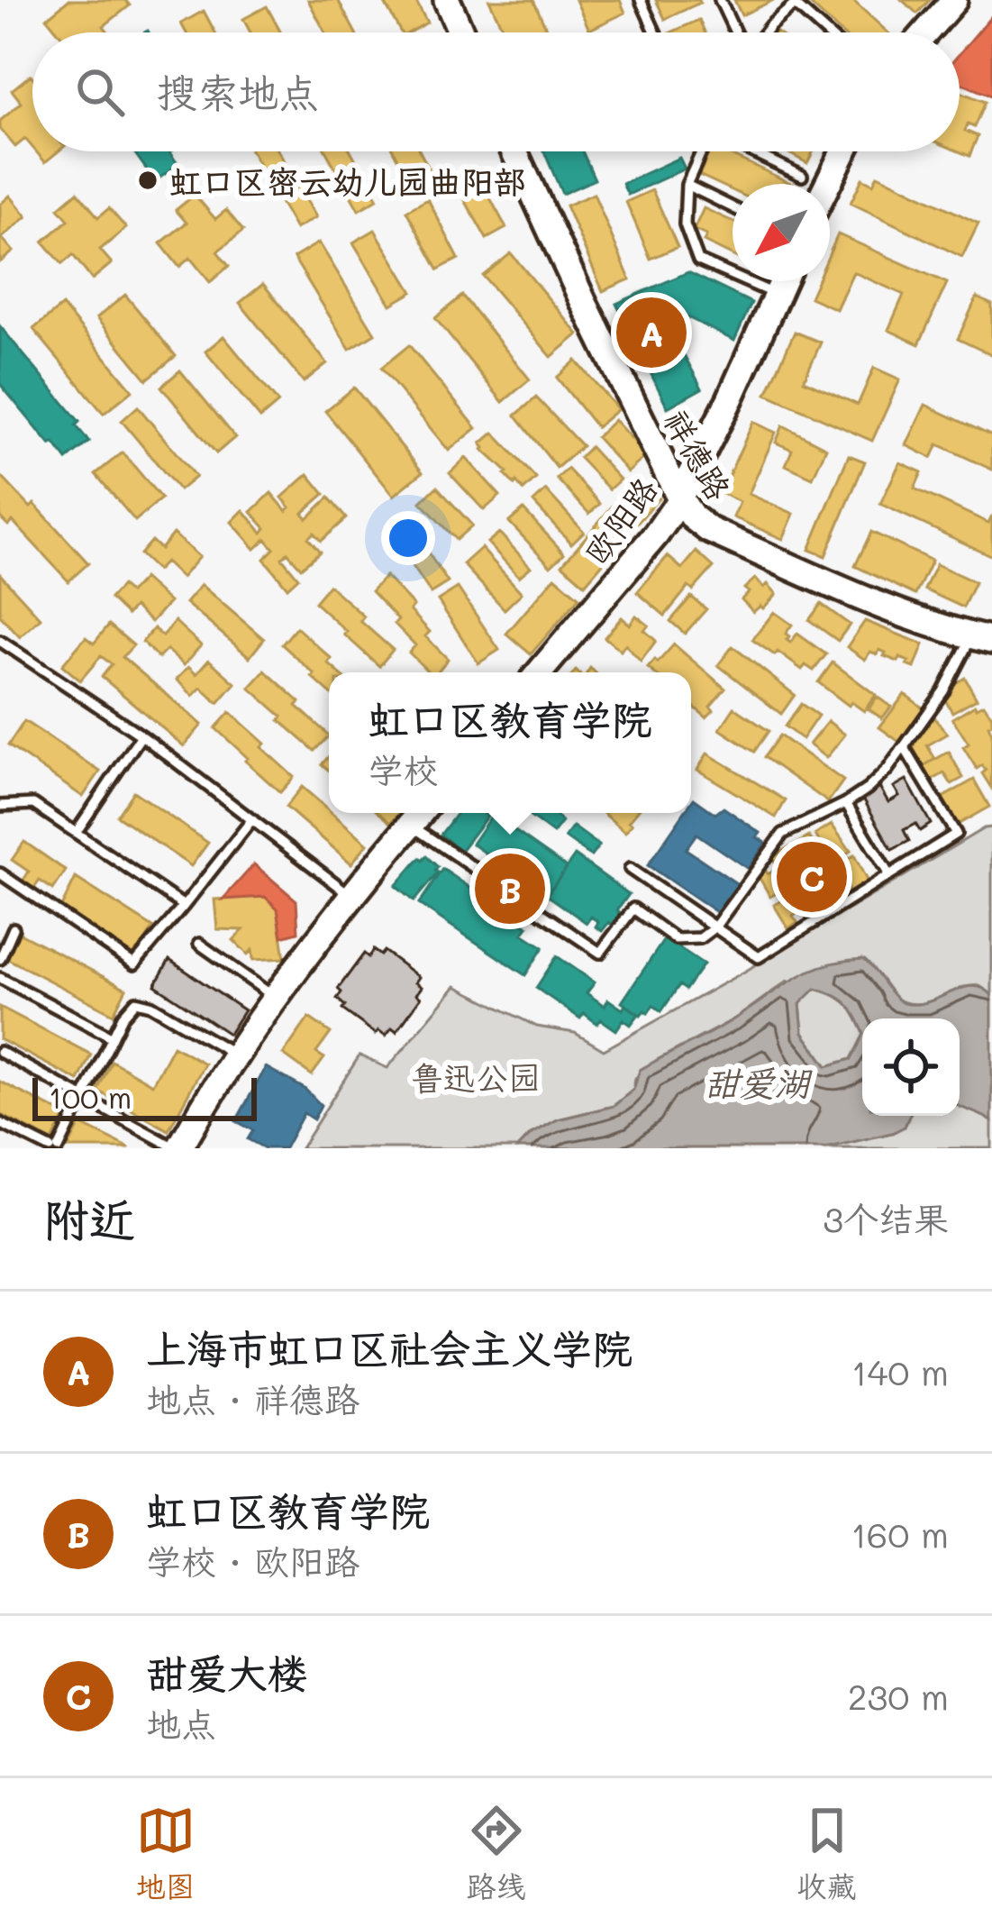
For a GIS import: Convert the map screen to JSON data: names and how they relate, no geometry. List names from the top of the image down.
{
  "streets": {
    "street": ["祥德路", "欧阳路"]
  },
  "crossings": [
    ["祥德路", "欧阳路"]
  ],
  "water": ["甜爱湖"],
  "parks": ["鲁迅公园"],
  "places": ["虹口区密云幼儿园曲阳部"],
  "scale_bar": "100 m",
  "north": "bottom left",
  "page": {
    "search": "搜索地点",
    "pins": ["A", "C", "B"],
    "popup": ["虹口区教育学院", "学校"],
    "scale": "100 m",
    "heading": ["附近", "3个结果"],
    "list": [
      {
        "mark": "A",
        "name": "上海市虹口区社会主义学院",
        "note": "地点 · 祥德路",
        "value": "140 m"
      },
      {
        "mark": "B",
        "name": "虹口区教育学院",
        "note": "学校 · 欧阳路",
        "value": "160 m"
      },
      {
        "mark": "C",
        "name": "甜爱大楼",
        "note": "地点",
        "value": "230 m"
      }
    ],
    "nav": ["地图", "路线", "收藏"]
  }
}
